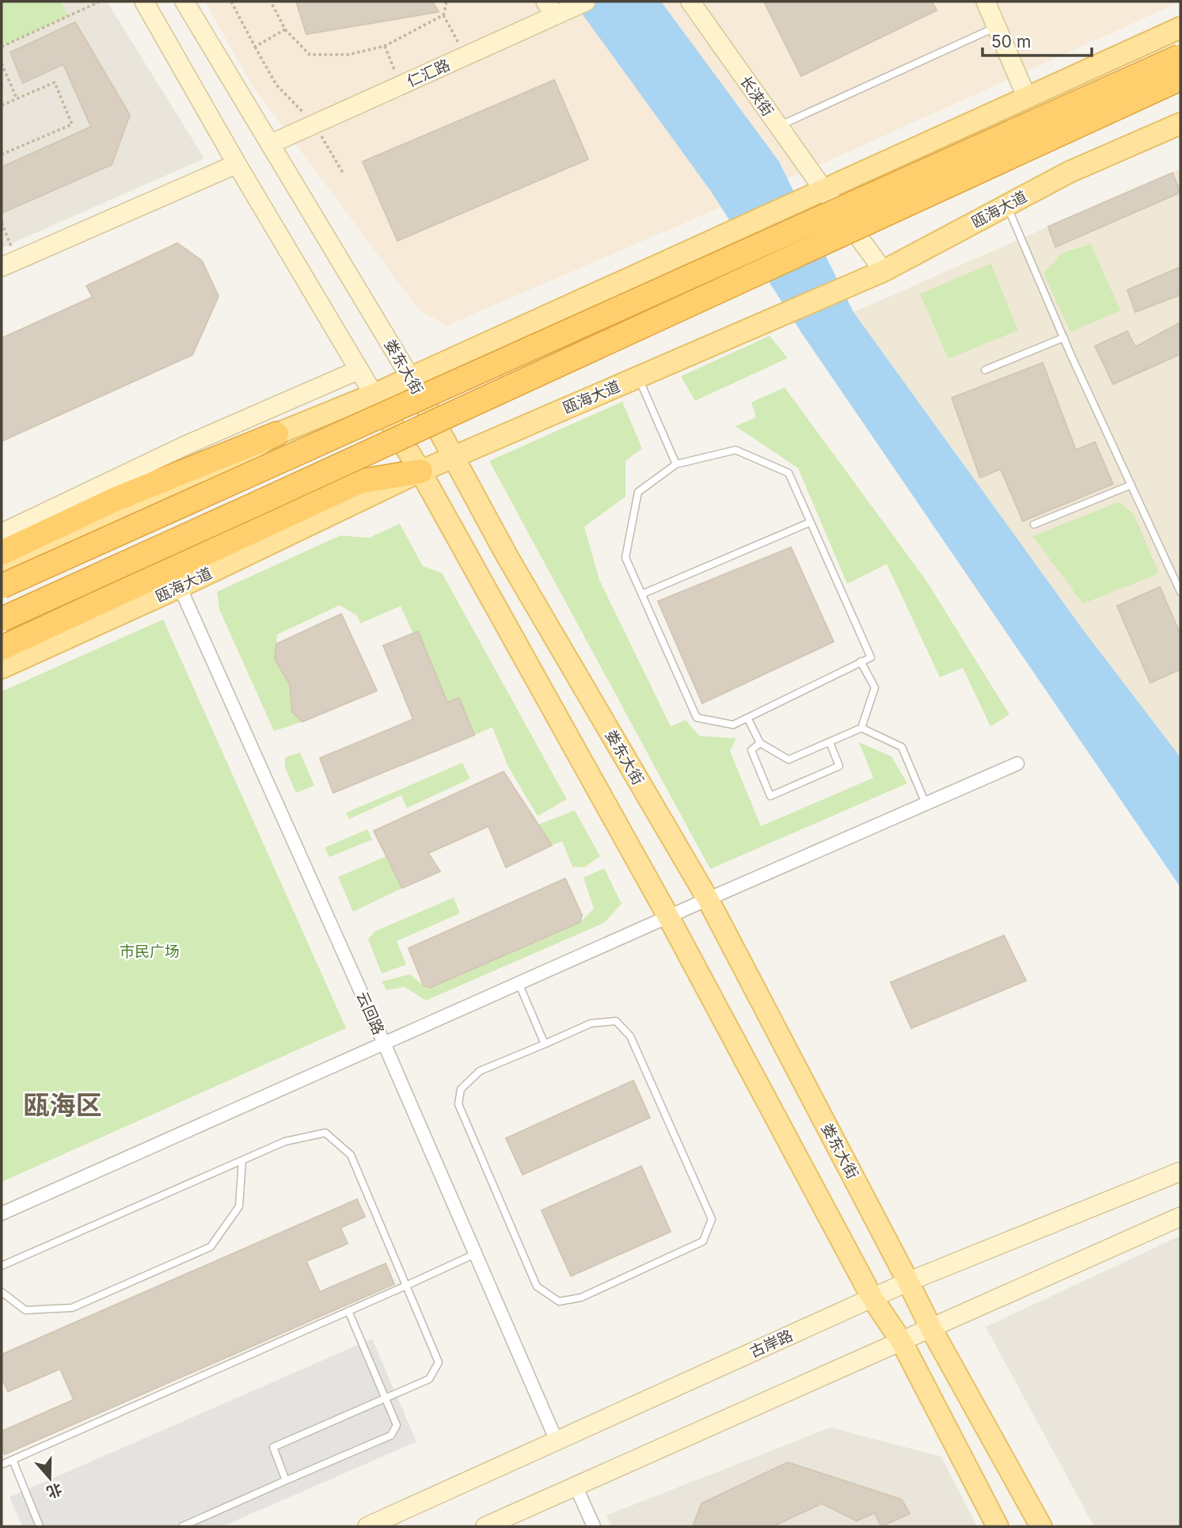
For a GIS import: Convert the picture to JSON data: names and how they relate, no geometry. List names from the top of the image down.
{
  "streets": {
    "main road": ["瓯海大道", "娄东大街"],
    "street": [
      "仁汇路",
      "长浃街",
      "云回路",
      "古岸路"
    ]
  },
  "crossings": [
    ["仁汇路", "娄东大街"],
    ["长浃街", "瓯海大道"],
    ["瓯海大道", "娄东大街"],
    ["瓯海大道", "云回路"],
    ["娄东大街", "古岸路"],
    ["云回路", "古岸路"]
  ],
  "districts": ["瓯海区"],
  "parks": ["市民广场"],
  "scale_bar": "50 m",
  "north": "bottom"
}
